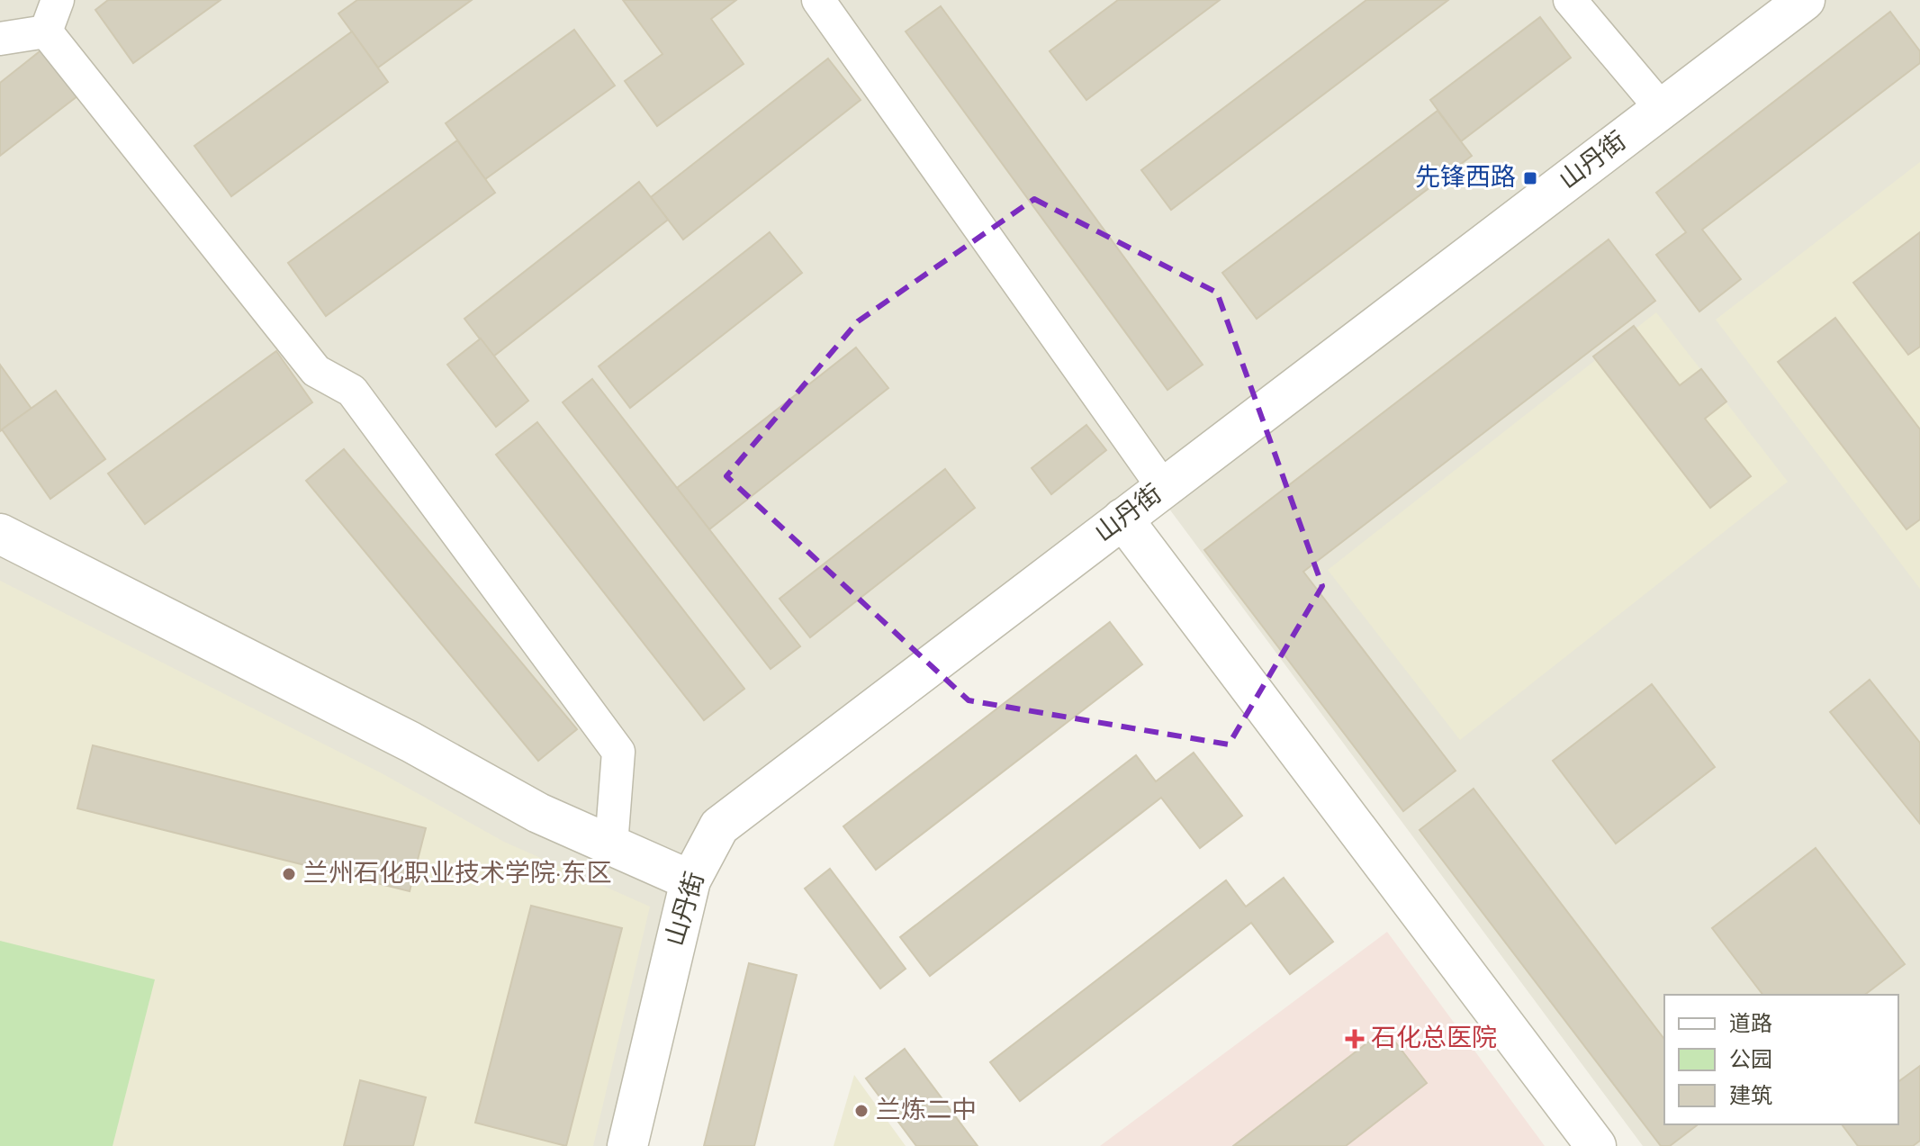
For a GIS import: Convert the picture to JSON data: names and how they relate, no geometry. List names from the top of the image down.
{
  "streets": {
    "street": ["山丹街"]
  },
  "places": {
    "transit": ["先锋西路"],
    "other": ["兰州石化职业技术学院·东区", "兰炼二中"],
    "health": ["石化总医院"]
  },
  "legend": ["道路", "公园", "建筑"]
}
